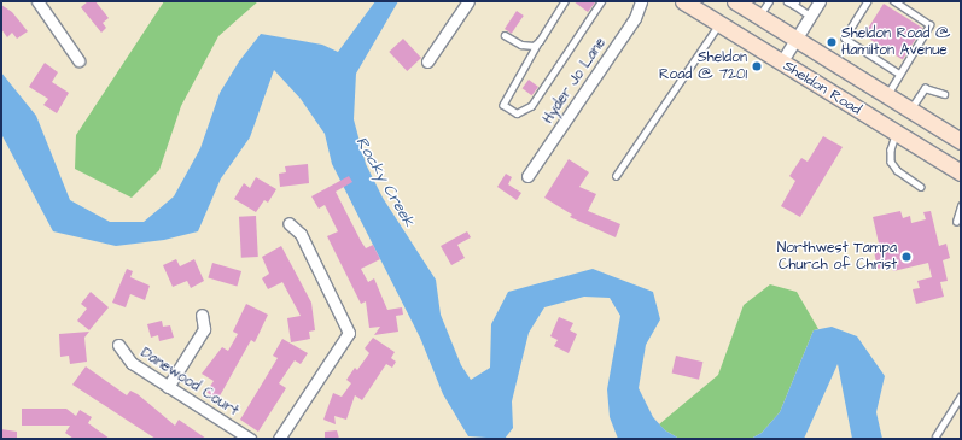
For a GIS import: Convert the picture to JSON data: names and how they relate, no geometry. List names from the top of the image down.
{
  "streets": {
    "main road": ["Sheldon Road"],
    "street": ["Hyder Jo Lane", "Danewood Court"]
  },
  "water": ["Rocky Creek"],
  "places": ["Sheldon Road @ Hamilton Avenue", "Sheldon Road @ 7201", "Northwest Tampa Church of Christ"]
}
